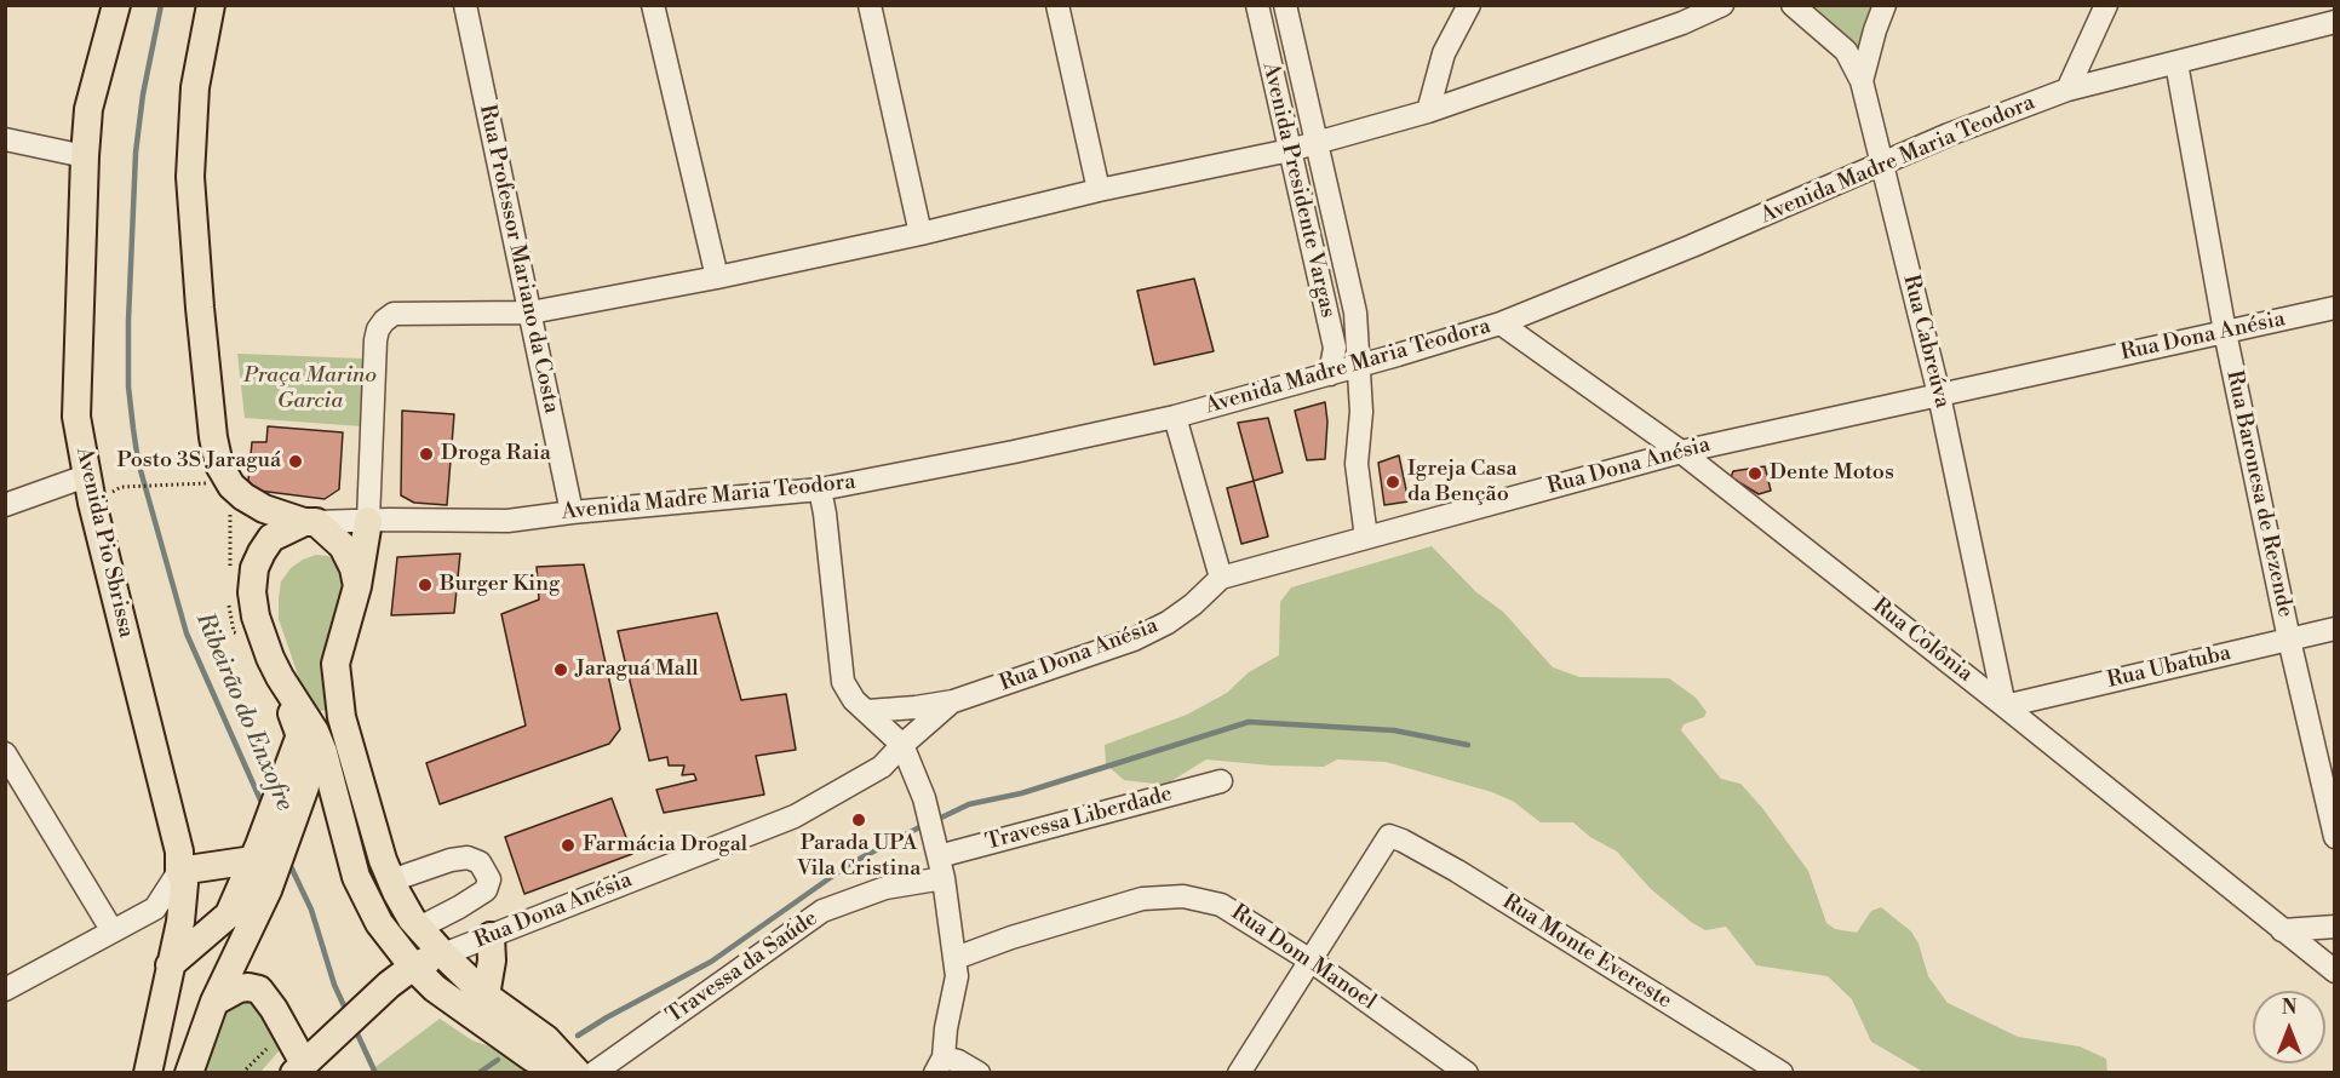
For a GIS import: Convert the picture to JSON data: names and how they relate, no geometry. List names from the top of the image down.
{
  "streets": {
    "main road": ["Rua Dona Anésia", "Avenida Pio Sbrissa"],
    "street": [
      "Avenida Madre Maria Teodora",
      "Avenida Presidente Vargas",
      "Rua Professor Mariano da Costa",
      "Rua Cabreúva",
      "Rua Baronesa de Rezende",
      "Rua Colônia",
      "Rua Ubatuba",
      "Travessa Liberdade",
      "Rua Monte Evereste",
      "Rua Dom Manoel",
      "Travessa da Saúde"
    ]
  },
  "crossings": [
    ["Avenida Madre Maria Teodora", "Avenida Presidente Vargas"],
    ["Avenida Madre Maria Teodora", "Rua Professor Mariano da Costa"],
    ["Avenida Madre Maria Teodora", "Rua Cabreúva"],
    ["Avenida Madre Maria Teodora", "Rua Baronesa de Rezende"],
    ["Avenida Madre Maria Teodora", "Rua Colônia"],
    ["Avenida Presidente Vargas", "Rua Dona Anésia"],
    ["Rua Dona Anésia", "Rua Cabreúva"],
    ["Rua Dona Anésia", "Rua Baronesa de Rezende"],
    ["Rua Dona Anésia", "Rua Colônia"],
    ["Rua Cabreúva", "Rua Colônia"],
    ["Rua Cabreúva", "Rua Ubatuba"],
    ["Rua Baronesa de Rezende", "Rua Ubatuba"],
    ["Rua Colônia", "Rua Ubatuba"],
    ["Rua Monte Evereste", "Rua Dom Manoel"]
  ],
  "water": ["Ribeirão do Enxofre"],
  "parks": ["Praça Marino Garcia"],
  "places": [
    "Droga Raia",
    "Posto 3S Jaraguá",
    "Dente Motos",
    "Igreja Casa da Benção",
    "Burger King",
    "Jaraguá Mall",
    "Parada UPA Vila Cristina",
    "Farmácia Drogal"
  ],
  "north": "top"
}
